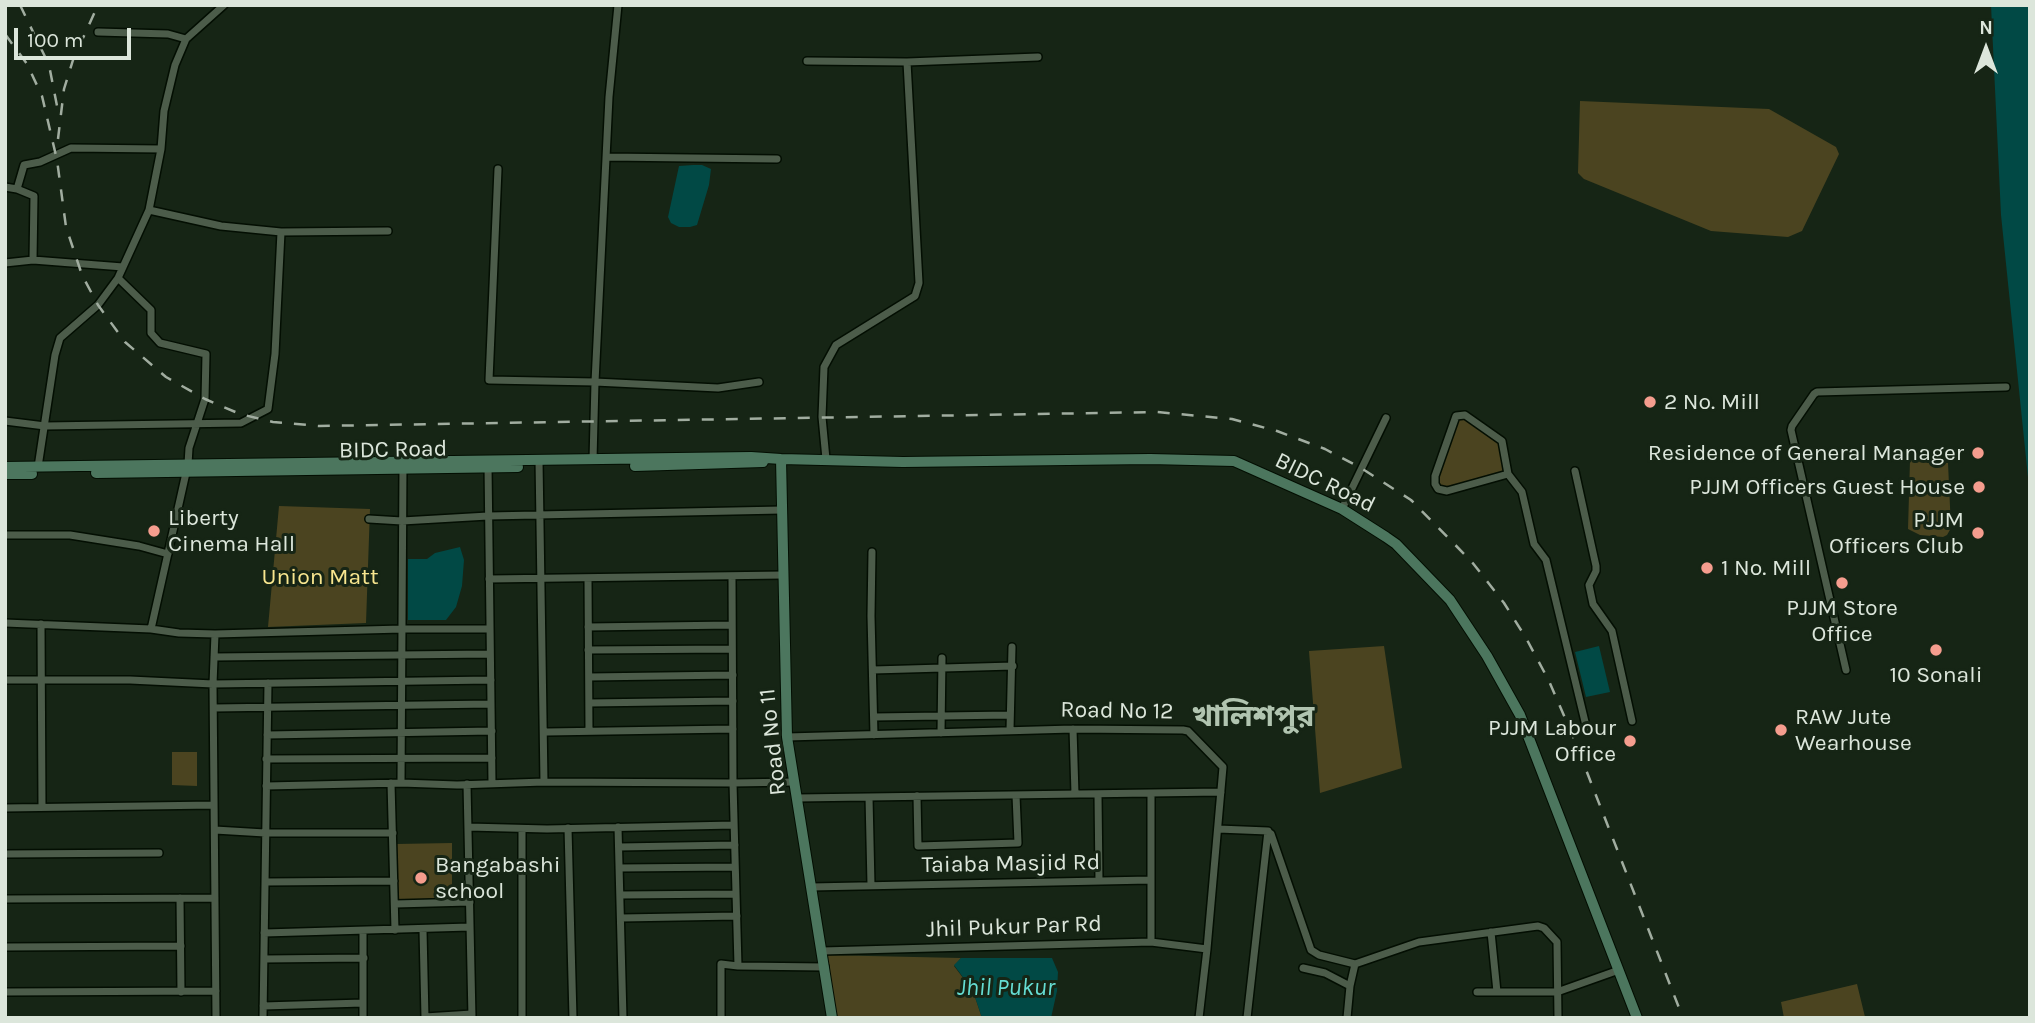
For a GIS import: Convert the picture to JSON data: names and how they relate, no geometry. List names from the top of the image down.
{
  "streets": {
    "main road": ["BIDC Road", "Road No 11"],
    "street": ["Road No 12", "Taiaba Masjid Rd", "Jhil Pukur Par Rd"]
  },
  "crossings": [
    ["BIDC Road", "Road No 11"],
    ["Road No 12", "Road No 11"],
    ["Road No 12", "Jhil Pukur Par Rd"],
    ["Road No 11", "Taiaba Masjid Rd"],
    ["Road No 11", "Jhil Pukur Par Rd"]
  ],
  "districts": ["খালিশপুর"],
  "water": ["Jhil Pukur"],
  "parks": ["Union Matt"],
  "places": [
    "2 No. Mill",
    "Residence of General Manager",
    "PJJM Officers Guest House",
    "Liberty Cinema Hall",
    "PJJM Officers Club",
    "1 No. Mill",
    "PJJM Store Office",
    "10 Sonali",
    "RAW Jute Wearhouse",
    "PJJM Labour Office",
    "Bangabashi school"
  ],
  "scale_bar": "100 m",
  "north": "top"
}
